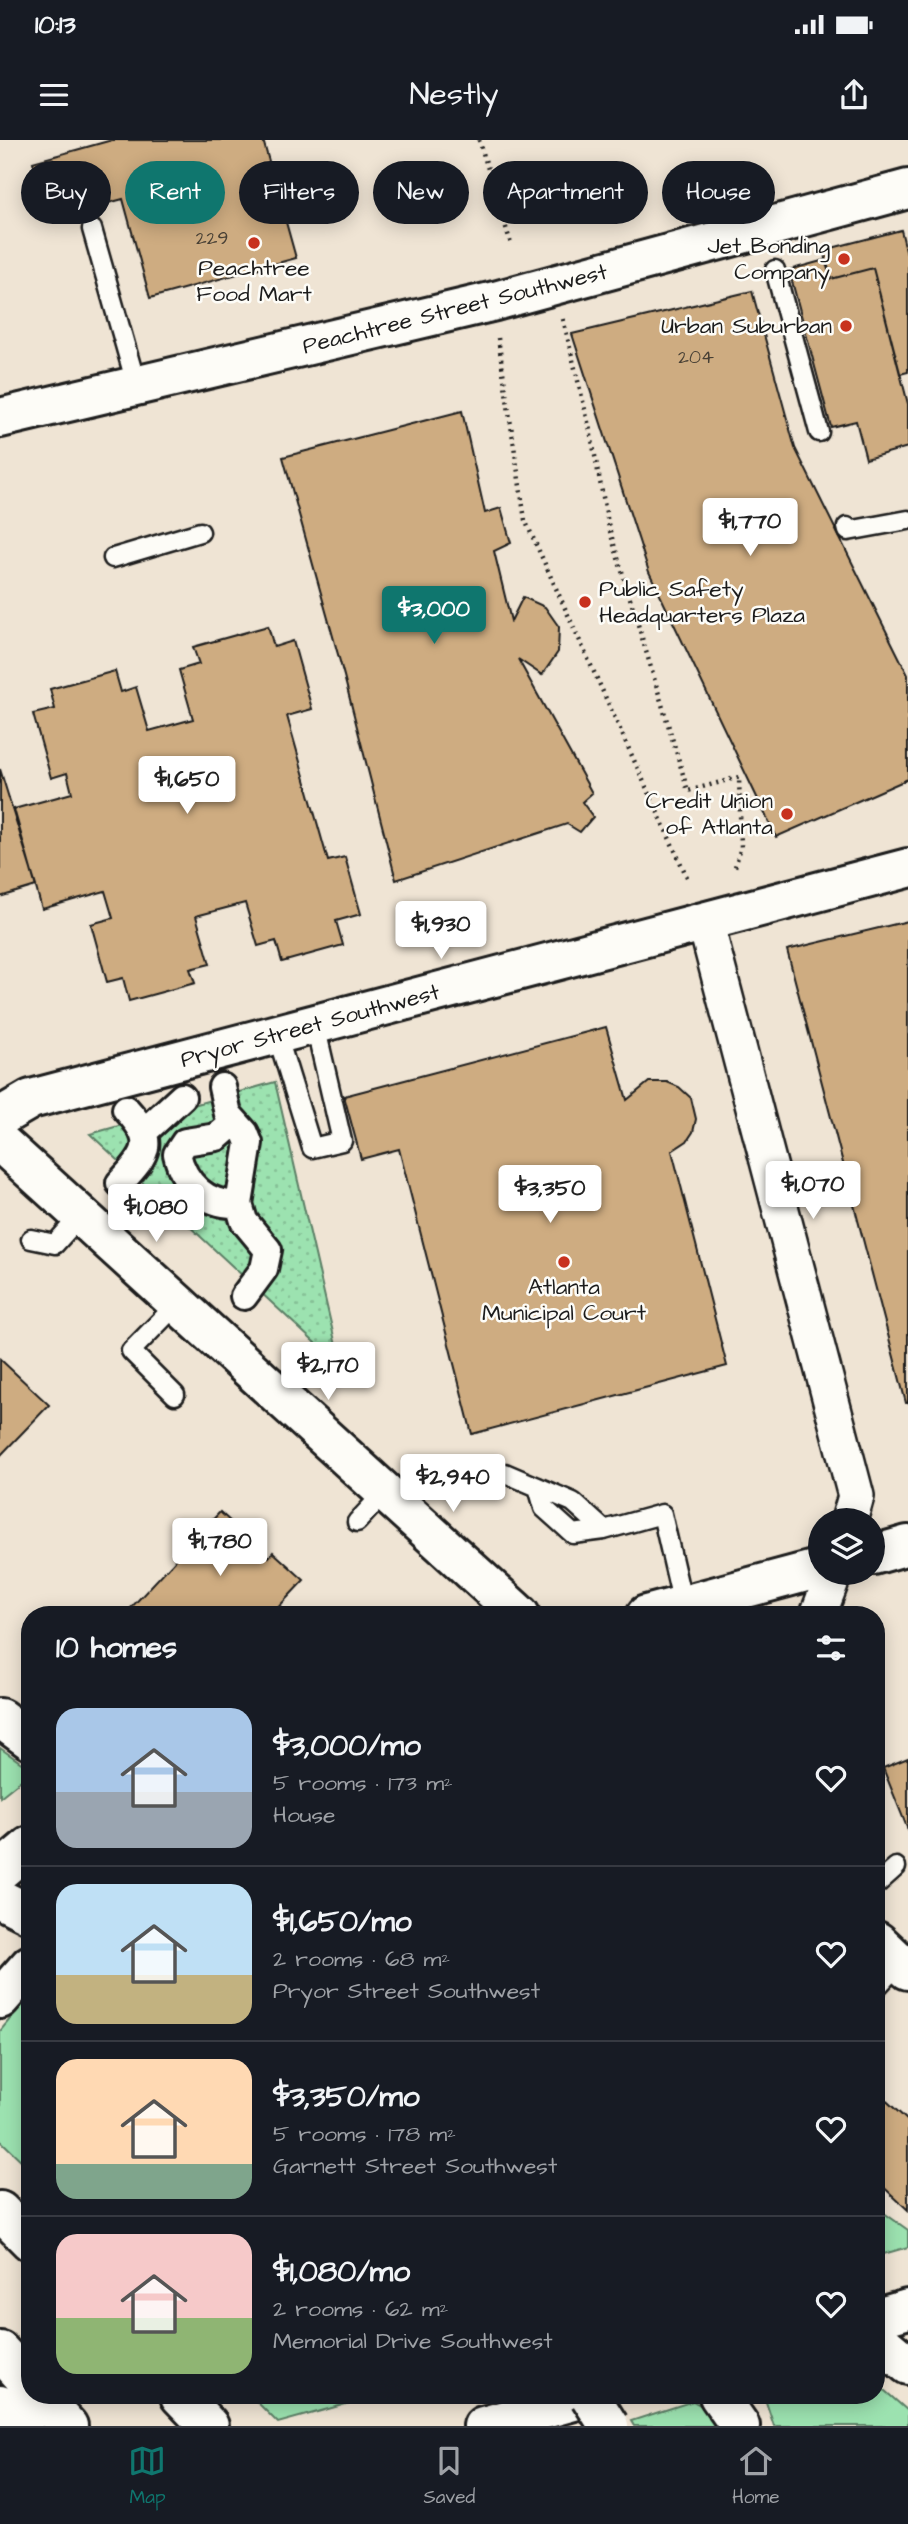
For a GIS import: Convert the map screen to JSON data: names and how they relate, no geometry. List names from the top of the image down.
{
  "streets": {
    "main road": ["Peachtree Street Southwest", "Pryor Street Southwest"]
  },
  "places": [
    "Peachtree Food Mart",
    "Jet Bonding Company",
    "Urban Suburban",
    "Public Safety Headquarters Plaza",
    "Credit Union of Atlanta",
    "Atlanta Municipal Court"
  ],
  "house_numbers": ["229", "204"],
  "page": {
    "status": "10:13",
    "header": "Nestly",
    "chip": [
      "Buy",
      "Rent",
      "Filters",
      "New",
      "Apartment",
      "House"
    ],
    "price": [
      "$1,770",
      "$3,000",
      "$1,650",
      "$1,930",
      "$1,070",
      "$3,350",
      "$1,080",
      "$2,170",
      "$2,940",
      "$1,780"
    ],
    "heading": "10 homes",
    "list": [
      {
        "name": "$3,000/mo",
        "note": "5 rooms · 173 m² · House"
      },
      {
        "name": "$1,650/mo",
        "note": "2 rooms · 68 m² · Pryor Street Southwest"
      },
      {
        "name": "$3,350/mo",
        "note": "5 rooms · 178 m² · Garnett Street Southwest"
      },
      {
        "name": "$1,080/mo",
        "note": "2 rooms · 62 m² · Memorial Drive Southwest"
      }
    ],
    "tabs": ["Map", "Saved", "Home"]
  }
}
